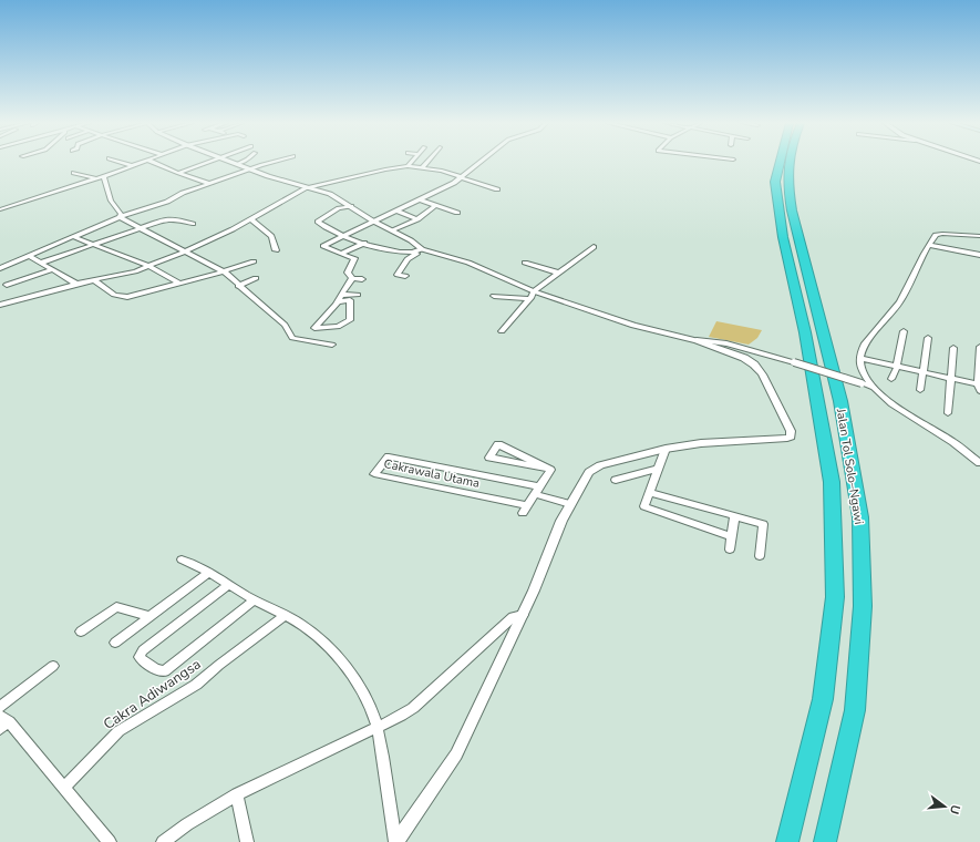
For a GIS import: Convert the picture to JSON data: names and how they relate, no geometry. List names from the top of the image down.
{
  "streets": {
    "highway": ["Jalan Tol Solo–Ngawi"],
    "street": ["Cakrawala Utama", "Cakra Adiwangsa"]
  },
  "north": "right"
}
